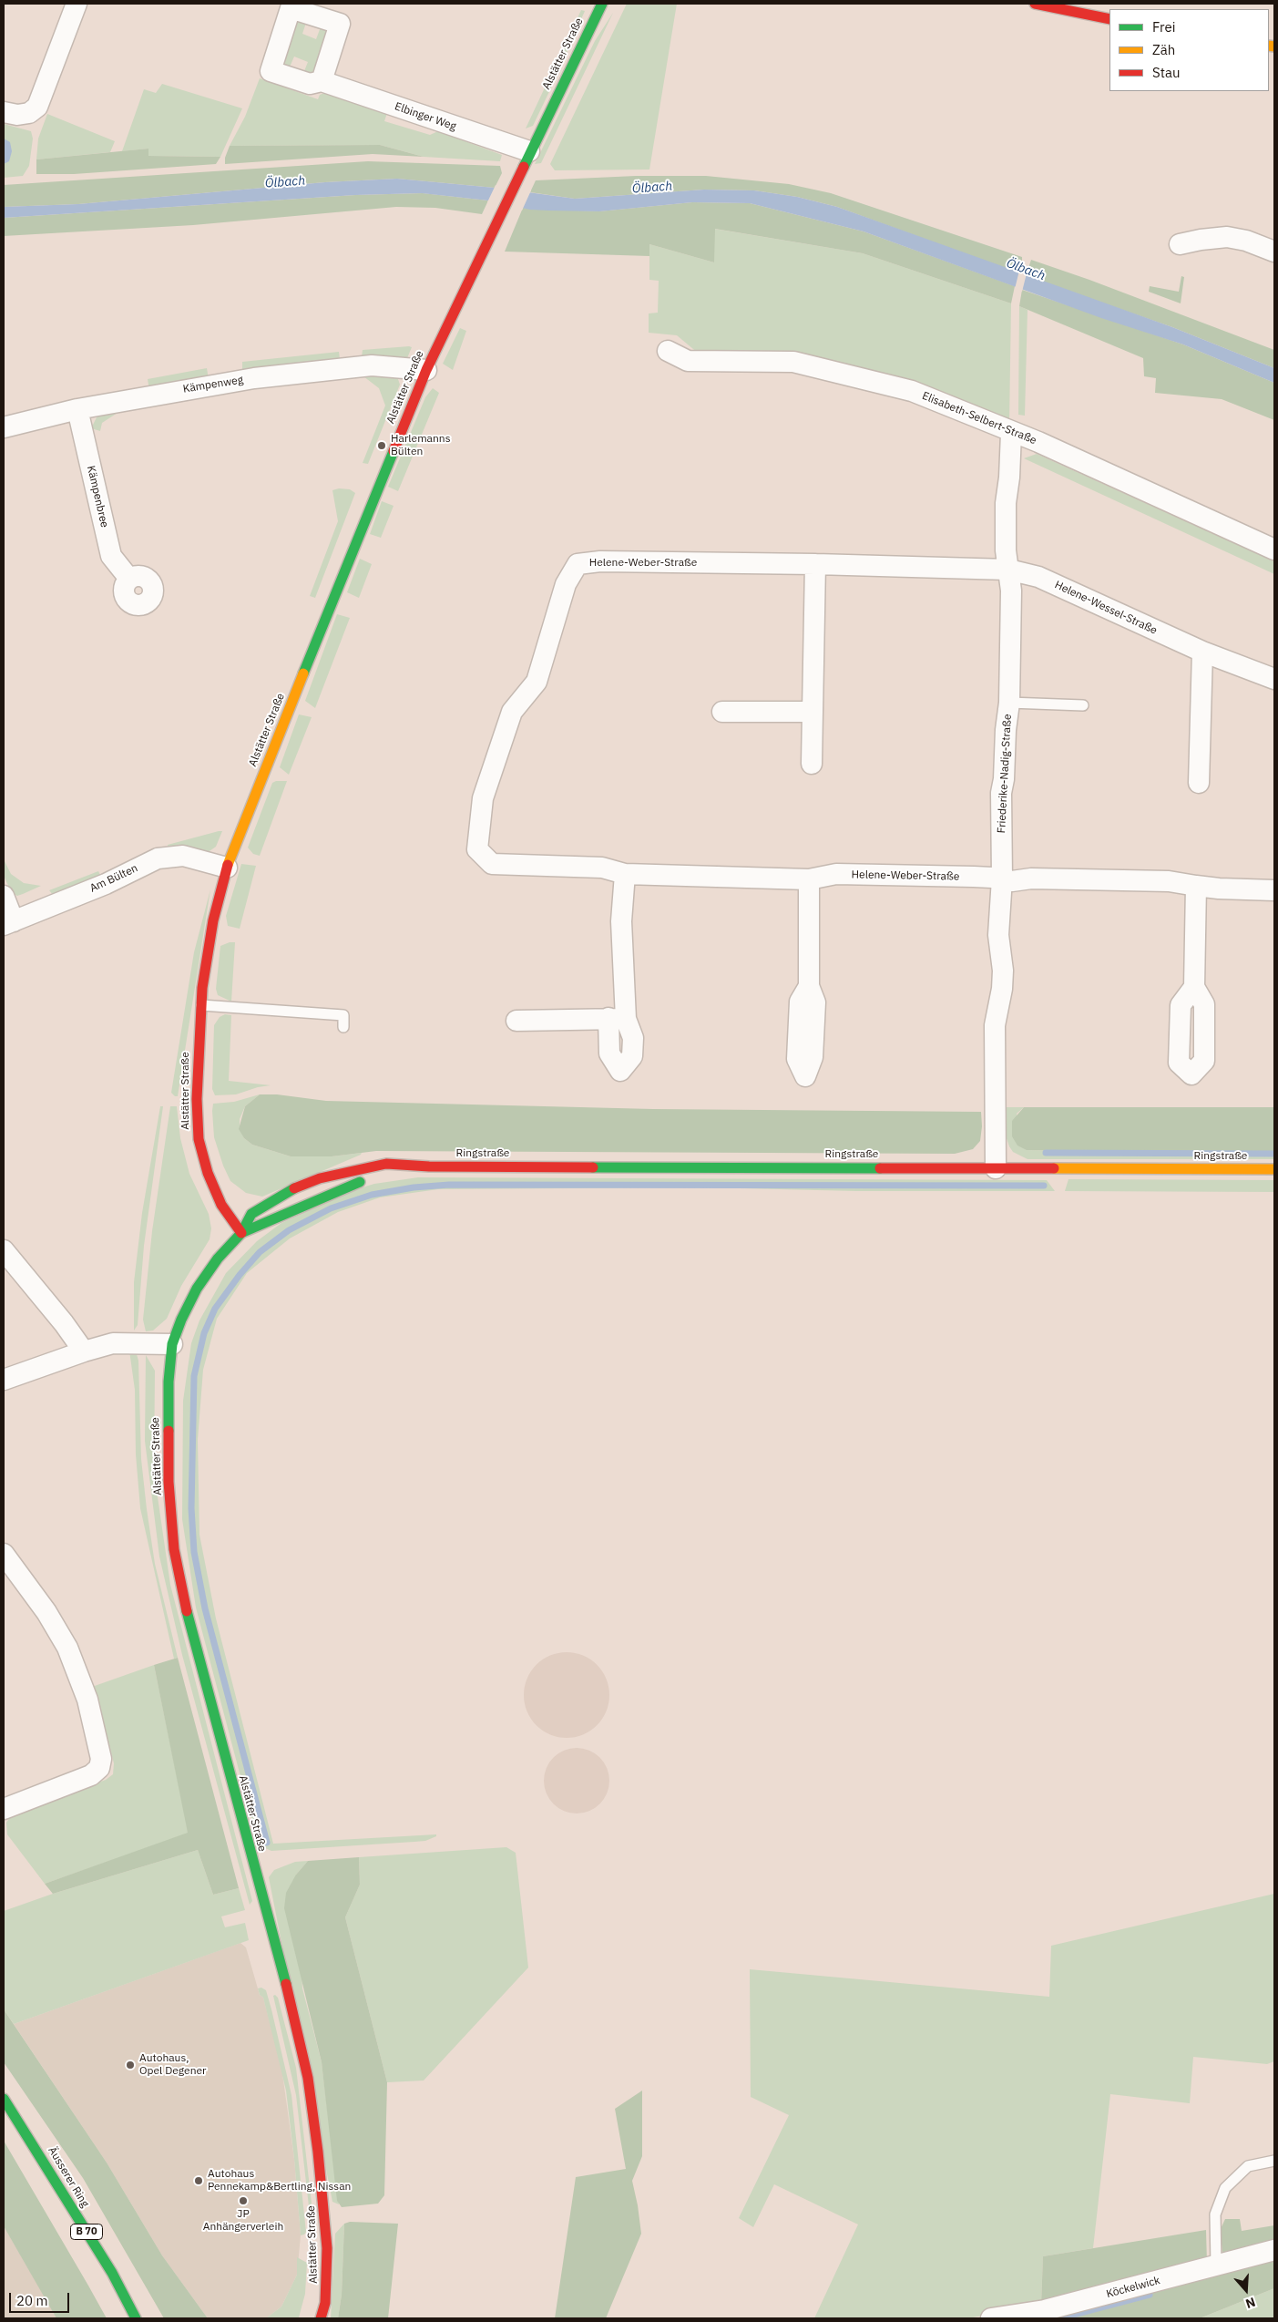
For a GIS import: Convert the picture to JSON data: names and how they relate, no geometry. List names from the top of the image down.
{
  "streets": {
    "main road": [
      "Alstätter Straße",
      "Ringstraße",
      "Äusserer Ring",
      "B 70"
    ],
    "street": [
      "Elbinger Weg",
      "Kämpenweg",
      "Elisabeth-Selbert-Straße",
      "Kämpenbree",
      "Helene-Weber-Straße",
      "Helene-Wessel-Straße",
      "Friederike-Nadig-Straße",
      "Am Bülten",
      "Köckelwick"
    ]
  },
  "crossings": [
    ["Alstätter Straße", "Elbinger Weg"],
    ["Alstätter Straße", "Kämpenweg"],
    ["Alstätter Straße", "Am Bülten"],
    ["Alstätter Straße", "Ringstraße"],
    ["Kämpenweg", "Kämpenbree"],
    ["Elisabeth-Selbert-Straße", "Friederike-Nadig-Straße"],
    ["Helene-Weber-Straße", "Helene-Wessel-Straße"],
    ["Helene-Weber-Straße", "Friederike-Nadig-Straße"],
    ["Helene-Wessel-Straße", "Friederike-Nadig-Straße"],
    ["Friederike-Nadig-Straße", "Ringstraße"]
  ],
  "water": ["Ölbach"],
  "places": [
    "Harlemanns Bülten",
    "Autohaus, Opel Degener",
    "Autohaus Pennekamp&Bertling, Nissan",
    "JP Anhängerverleih"
  ],
  "legend": ["Frei", "Zäh", "Stau"],
  "scale_bar": "20 m",
  "north": "bottom"
}
